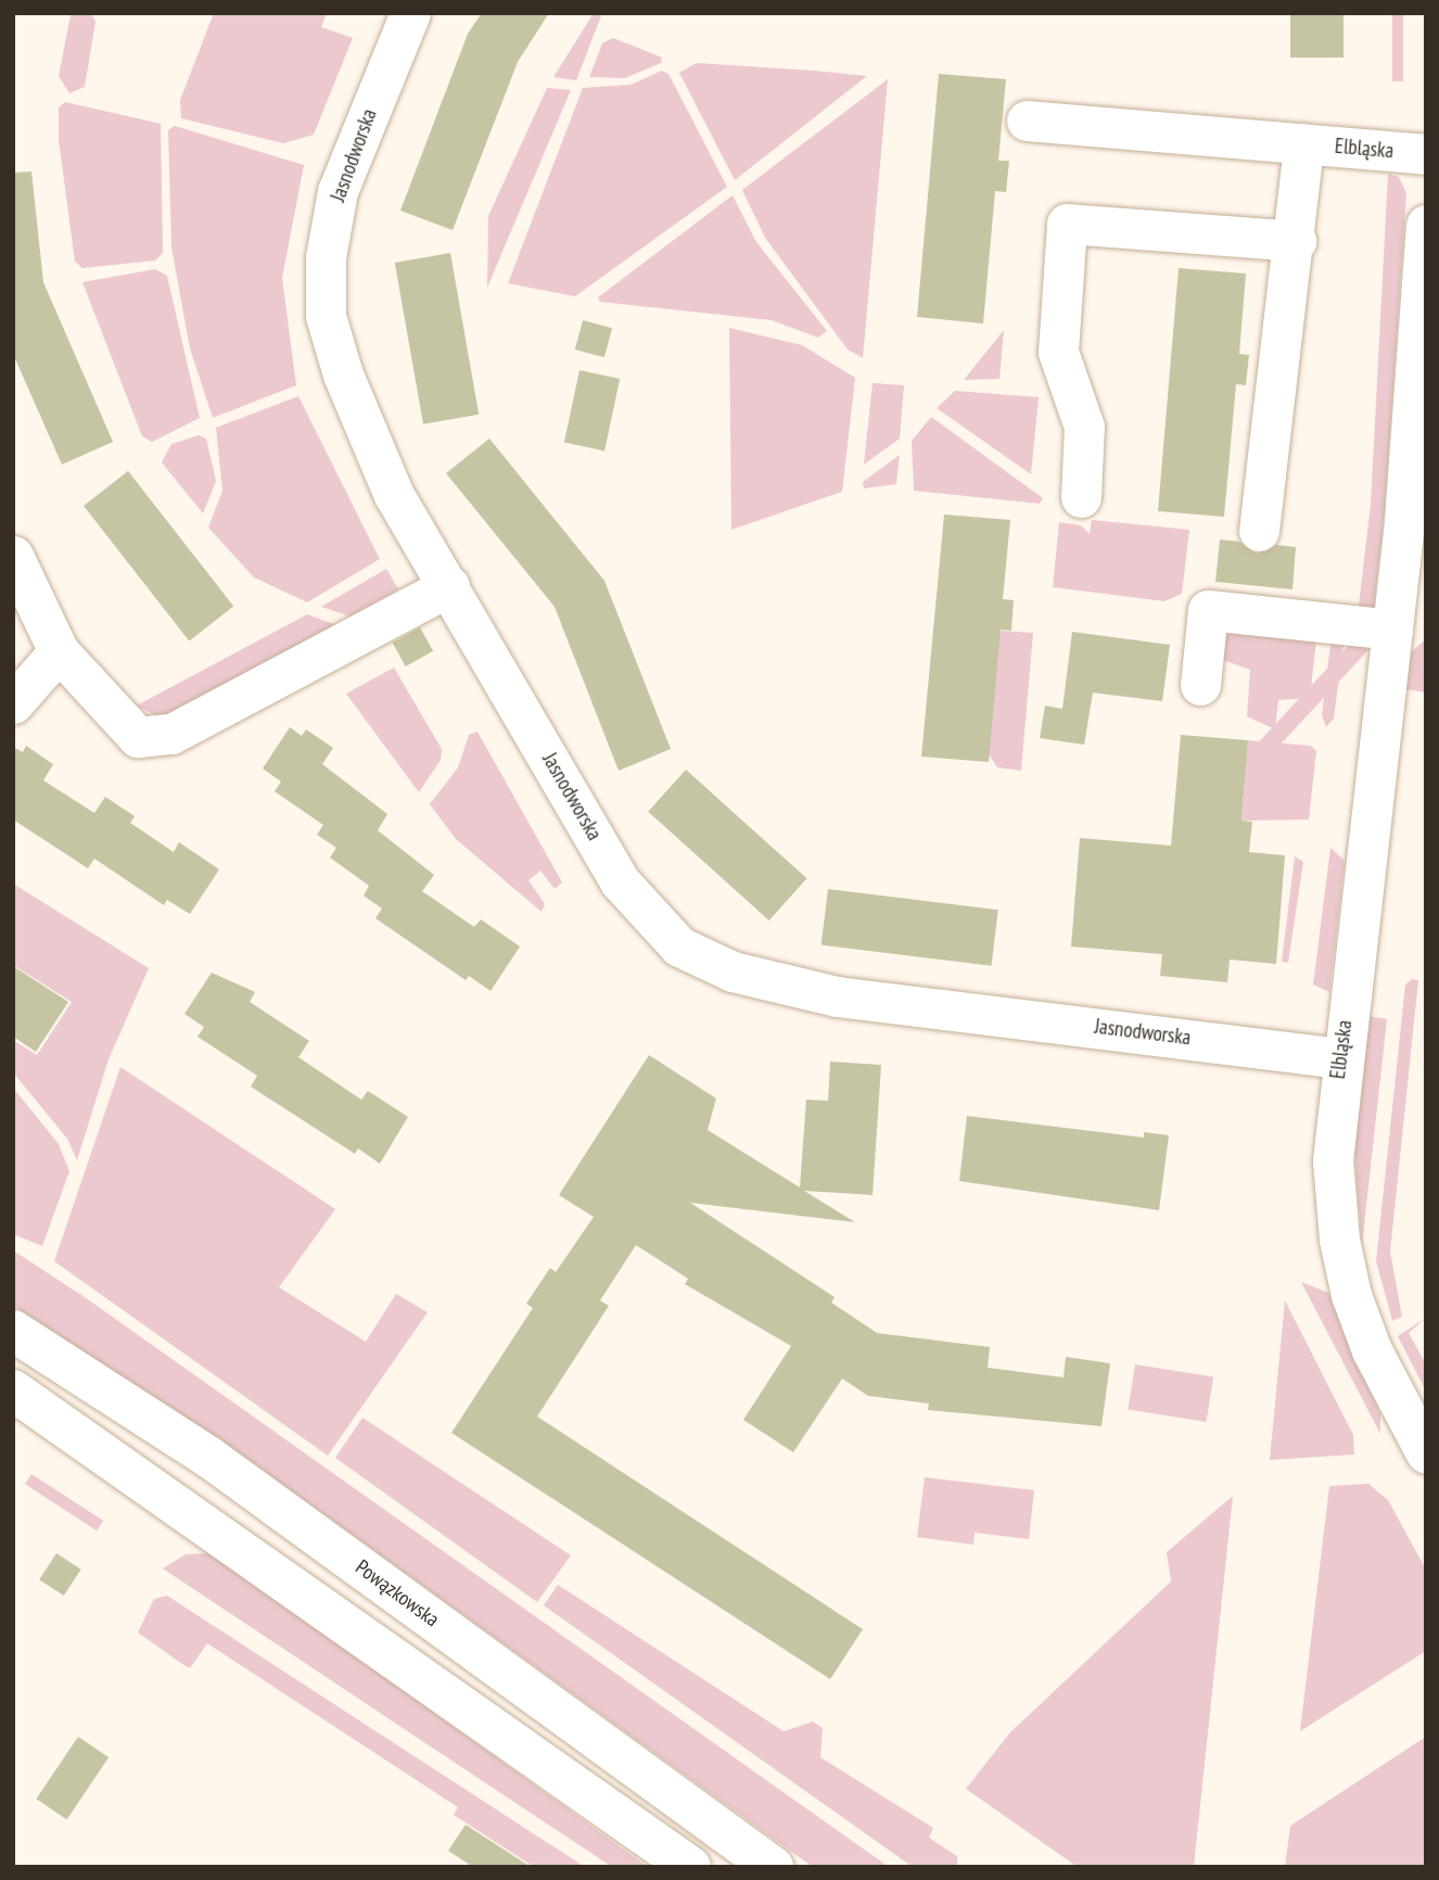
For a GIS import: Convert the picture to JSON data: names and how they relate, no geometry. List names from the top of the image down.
{
  "streets": {
    "main road": ["Powązkowska"],
    "street": ["Elbląska", "Jasnodworska"]
  },
  "crossings": [
    ["Elbląska", "Jasnodworska"]
  ]
}
